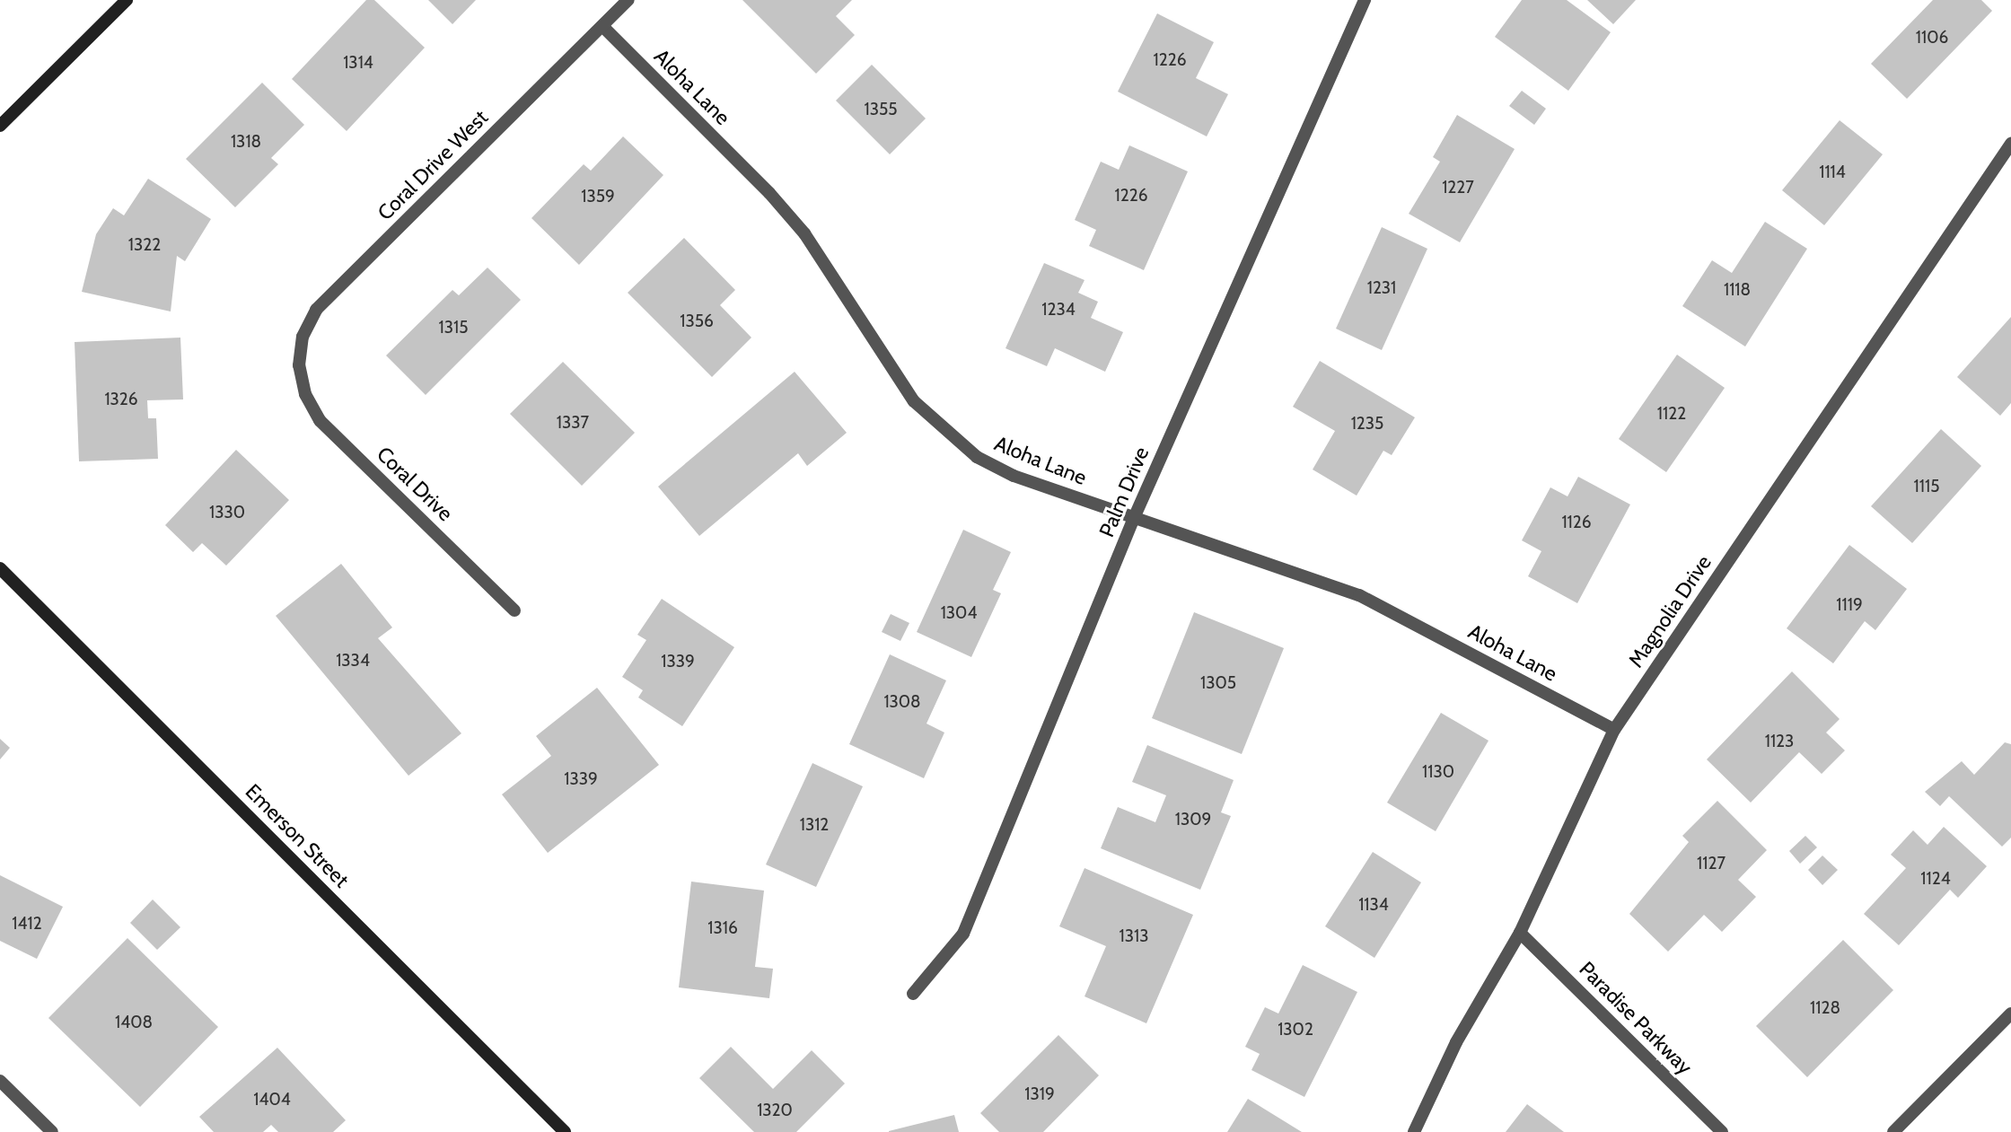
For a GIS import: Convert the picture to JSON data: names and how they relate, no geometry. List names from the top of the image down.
{
  "streets": {
    "main road": ["Emerson Street"],
    "street": [
      "Aloha Lane",
      "Coral Drive West",
      "Coral Drive",
      "Palm Drive",
      "Magnolia Drive",
      "Paradise Parkway"
    ]
  },
  "crossings": [
    ["Aloha Lane", "Coral Drive West"],
    ["Aloha Lane", "Palm Drive"],
    ["Aloha Lane", "Magnolia Drive"],
    ["Coral Drive West", "Coral Drive"],
    ["Magnolia Drive", "Paradise Parkway"]
  ],
  "house_numbers": [
    "1106",
    "1226",
    "1314",
    "1355",
    "1318",
    "1114",
    "1227",
    "1226",
    "1359",
    "1322",
    "1231",
    "1118",
    "1234",
    "1356",
    "1315",
    "1326",
    "1122",
    "1337",
    "1235",
    "1115",
    "1330",
    "1126",
    "1119",
    "1304",
    "1334",
    "1339",
    "1305",
    "1308",
    "1123",
    "1130",
    "1339",
    "1309",
    "1312",
    "1127",
    "1124",
    "1134",
    "1412",
    "1316",
    "1313",
    "1128",
    "1408",
    "1302",
    "1319",
    "1404",
    "1320"
  ]
}
